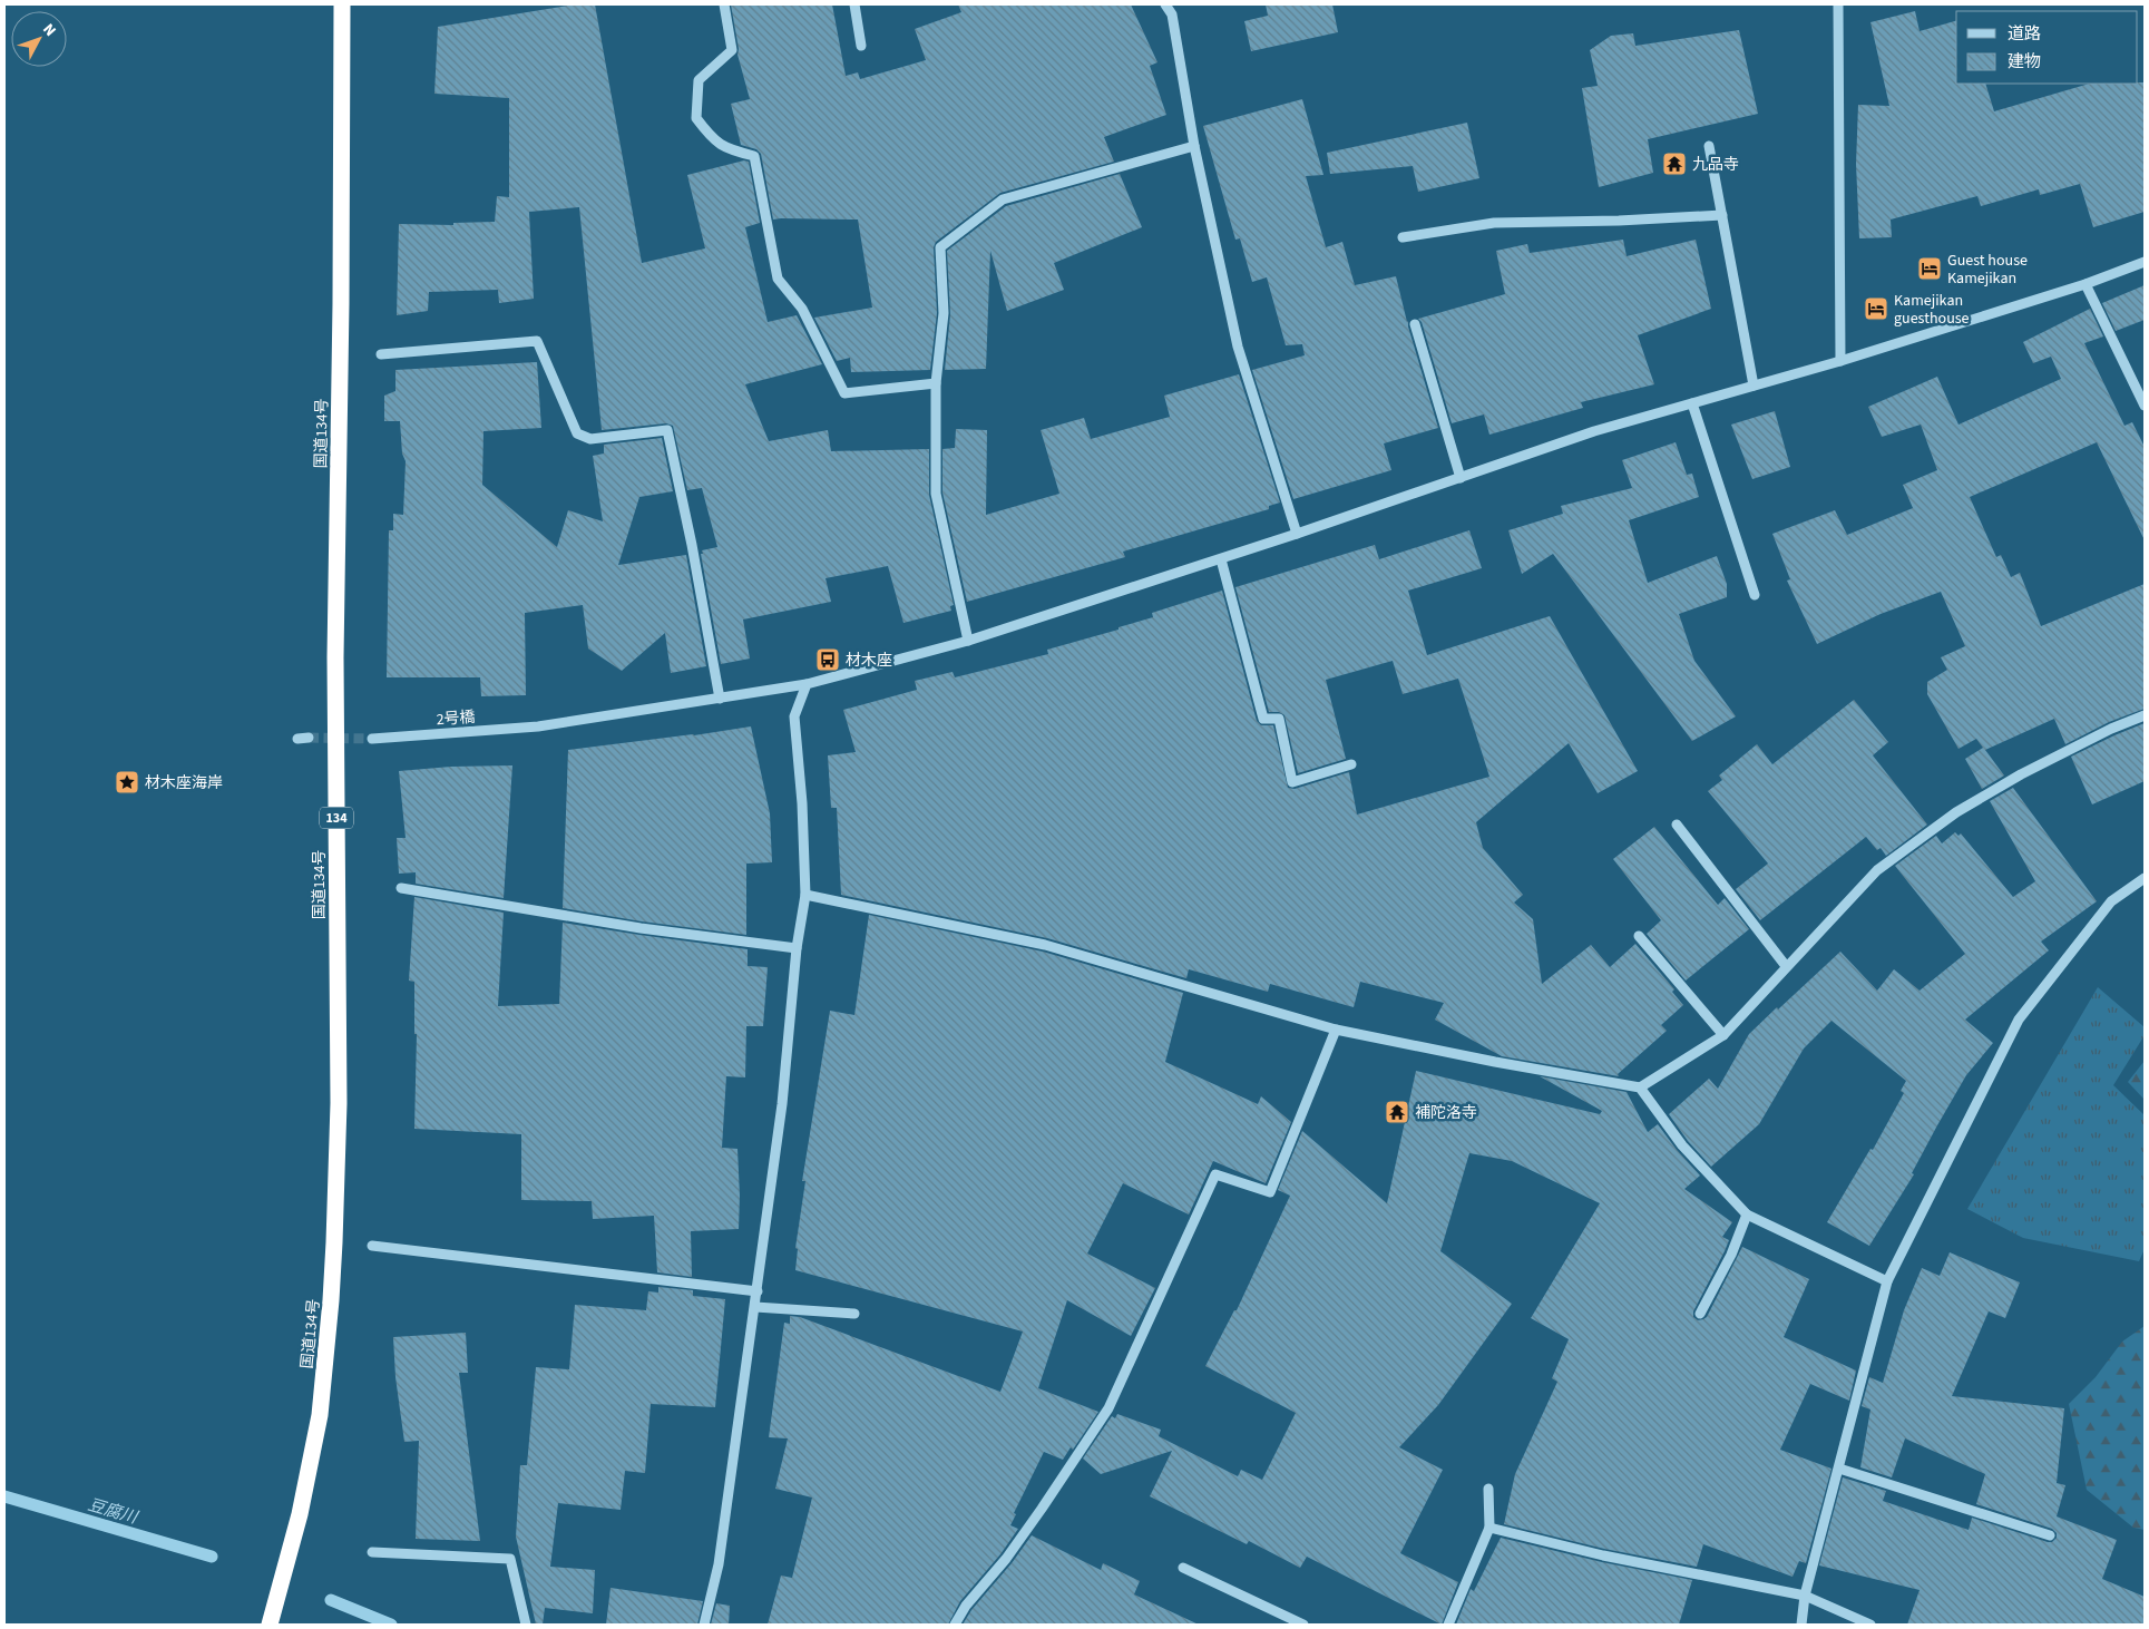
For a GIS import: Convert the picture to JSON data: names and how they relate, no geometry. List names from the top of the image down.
{
  "streets": {
    "highway": ["国道134号", "134"],
    "street": ["2号橋"]
  },
  "water": ["豆腐川"],
  "places": {
    "temple": ["九品寺", "補陀洛寺"],
    "hotel": ["Guest house Kamejikan", "Kamejikan guesthouse"],
    "bus stop": ["材木座"],
    "place": ["材木座海岸"]
  },
  "legend": ["道路", "建物"],
  "north": "top right"
}
